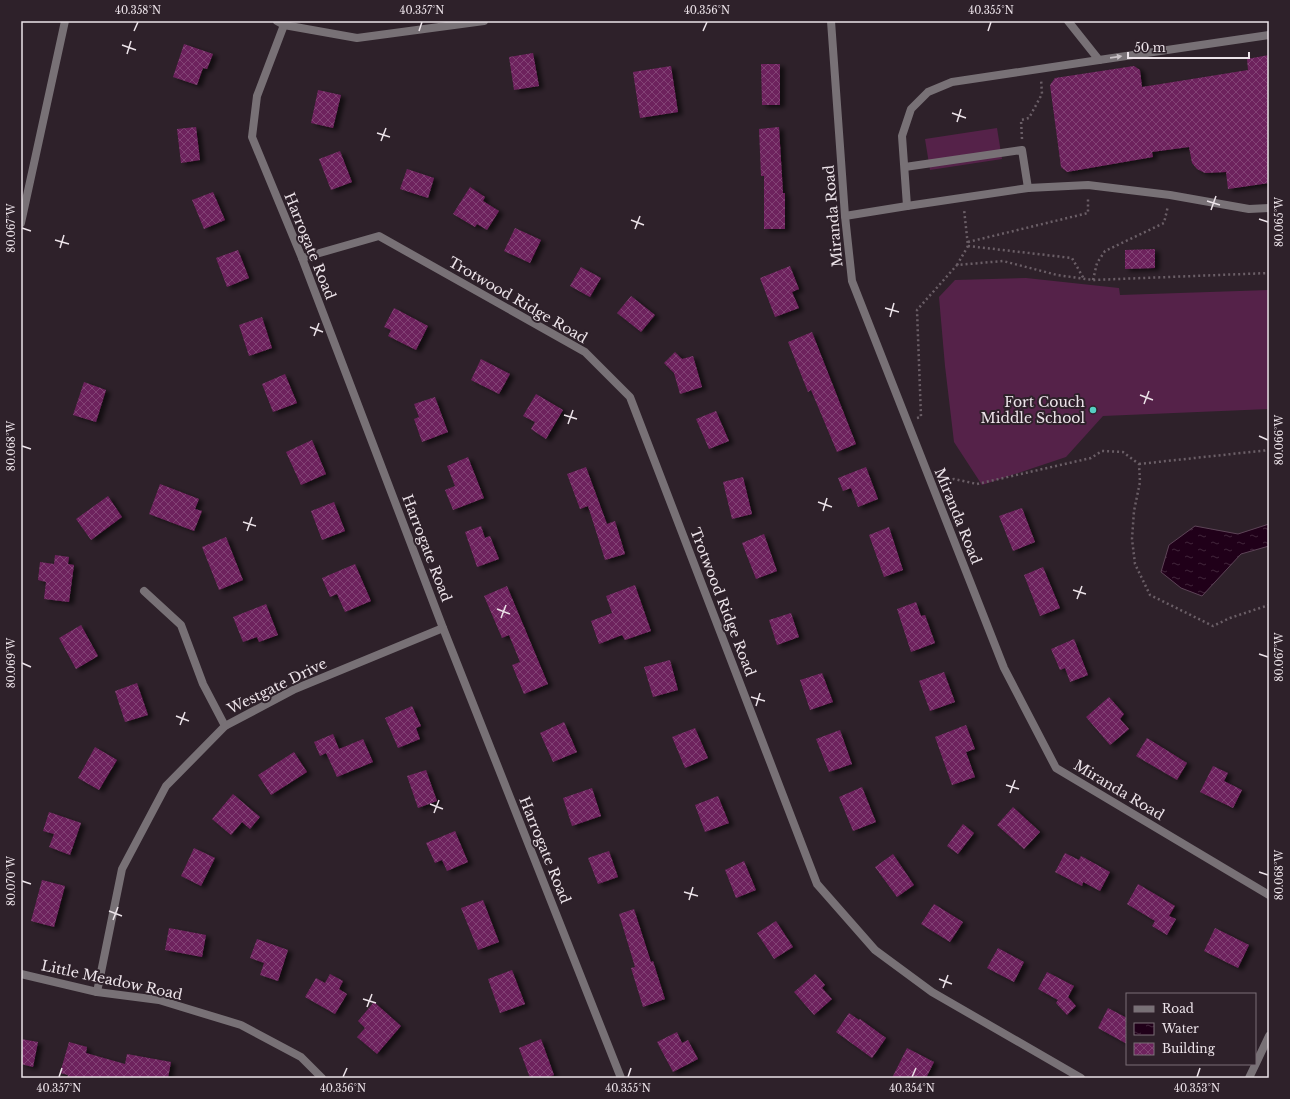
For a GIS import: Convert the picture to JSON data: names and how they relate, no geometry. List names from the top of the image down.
{
  "streets": {
    "street": [
      "Miranda Road",
      "Harrogate Road",
      "Trotwood Ridge Road",
      "Westgate Drive",
      "Little Meadow Road"
    ]
  },
  "crossings": [
    ["Harrogate Road", "Trotwood Ridge Road"],
    ["Harrogate Road", "Westgate Drive"],
    ["Westgate Drive", "Little Meadow Road"]
  ],
  "places": ["Fort Couch Middle School"],
  "legend": ["Road", "Water", "Building"],
  "scale_bar": "50 m",
  "coordinates": [
    "40.358°N",
    "40.357°N",
    "40.356°N",
    "40.355°N",
    "80.065°W",
    "80.067°W",
    "80.066°W",
    "80.068°W",
    "80.069°W",
    "80.070°W",
    "40.354°N",
    "40.353°N"
  ]
}
